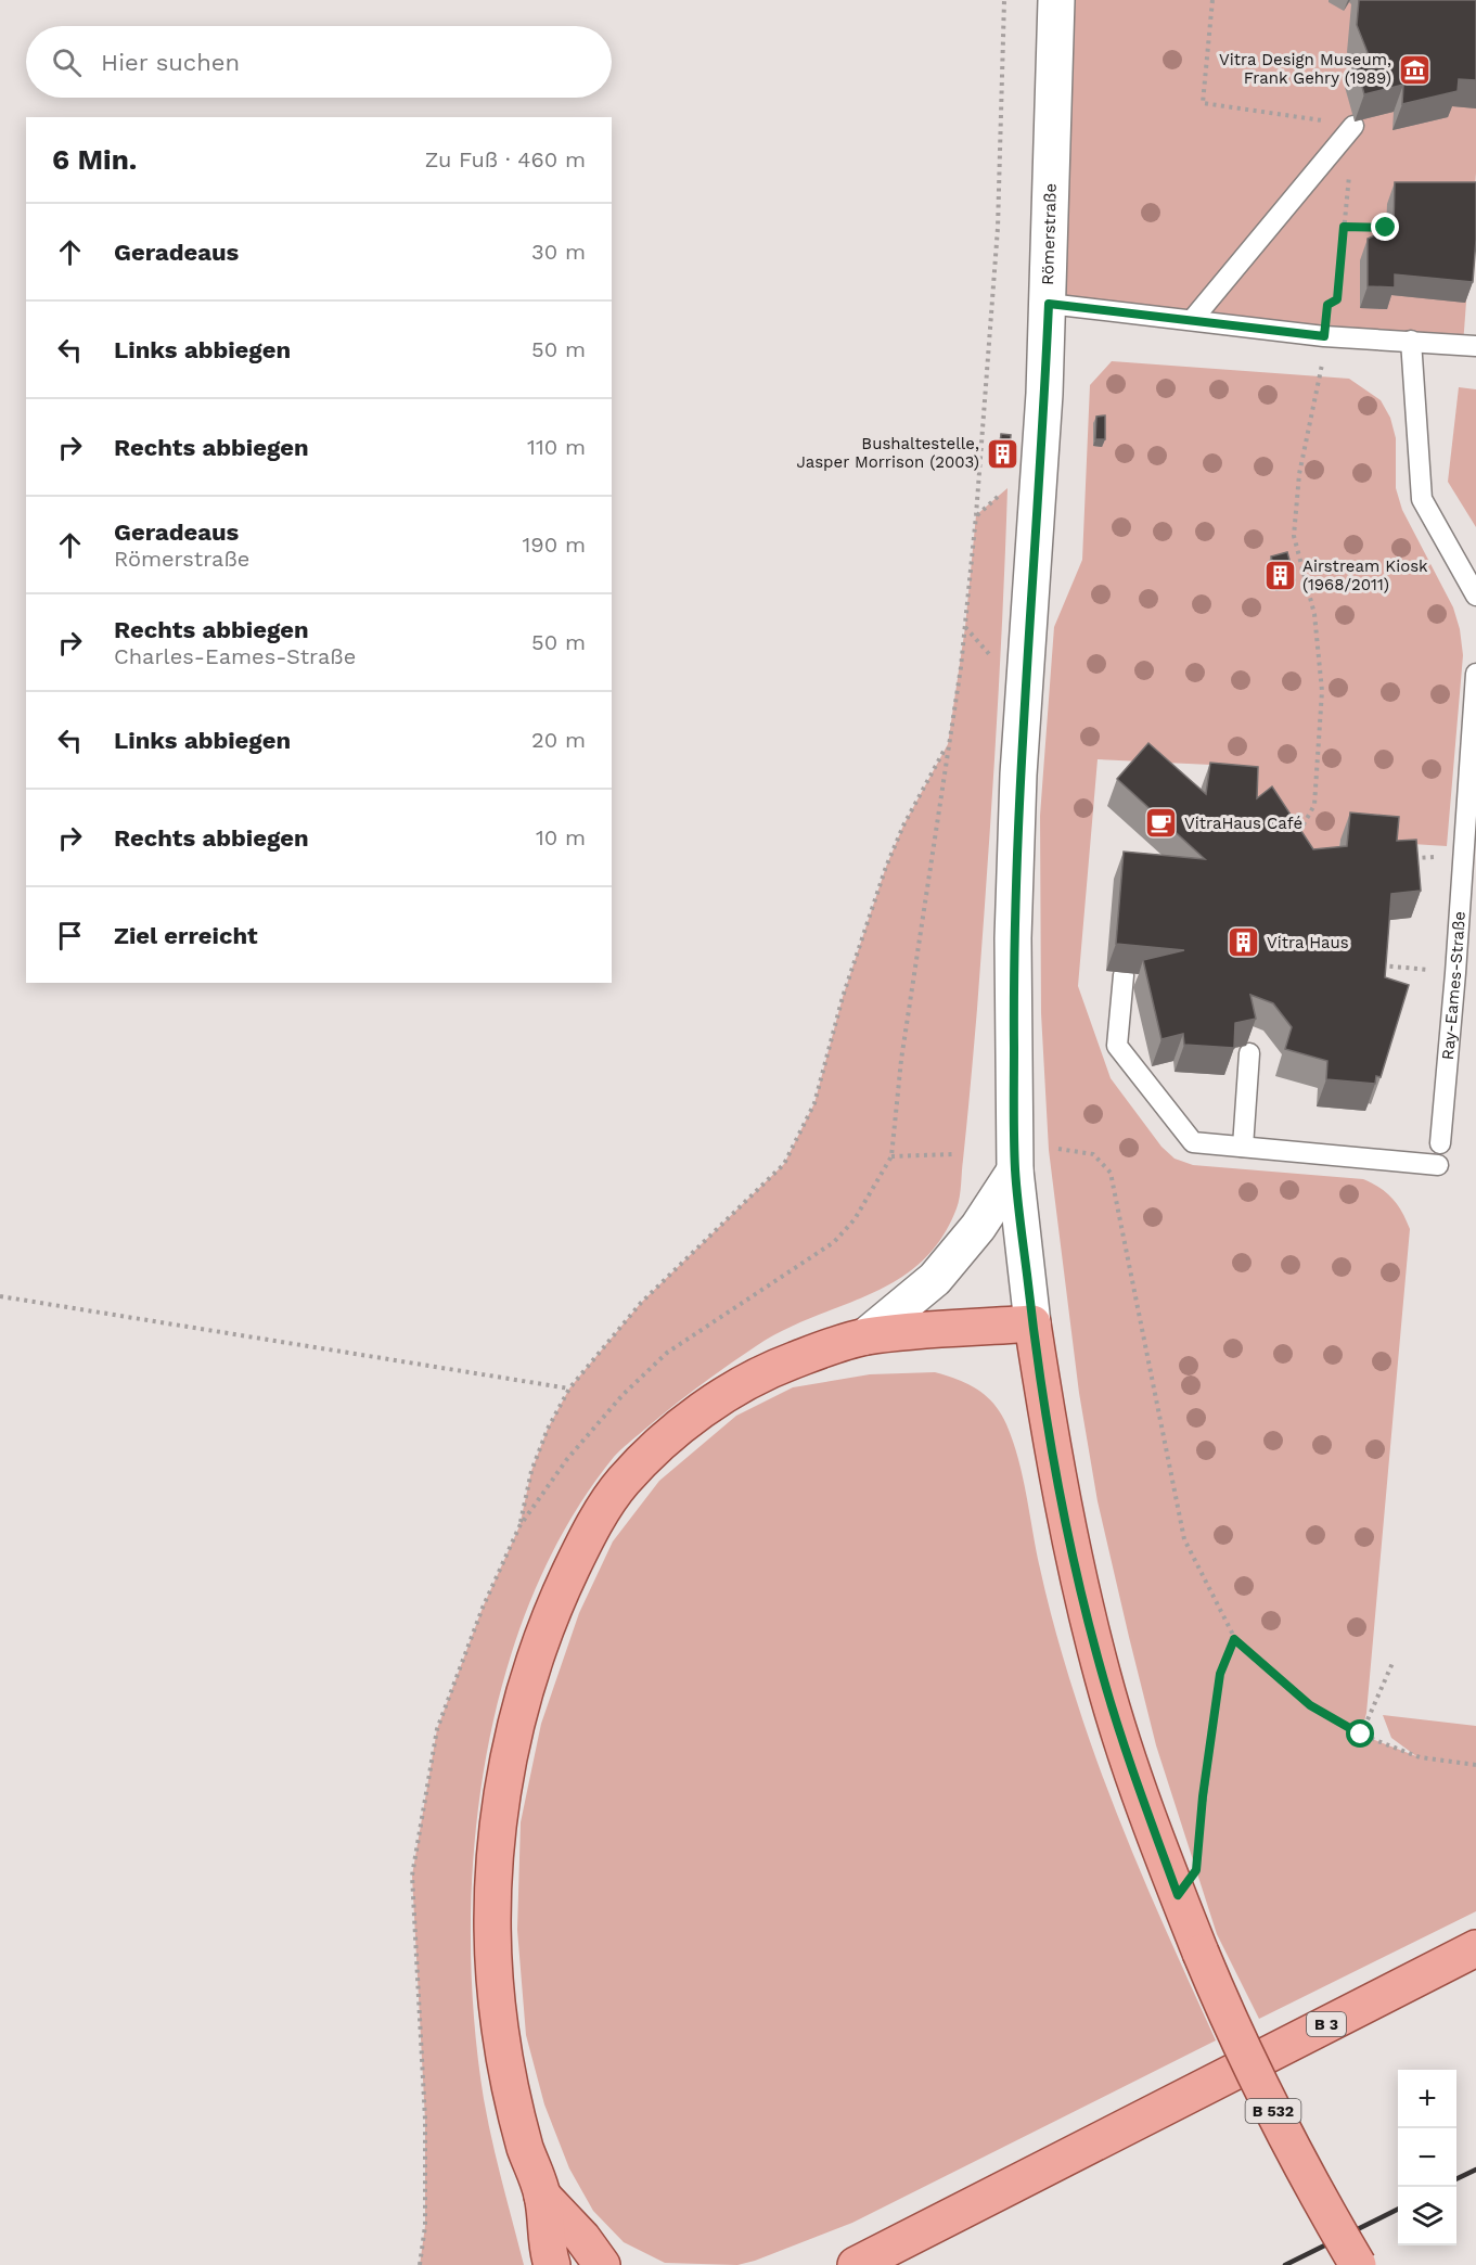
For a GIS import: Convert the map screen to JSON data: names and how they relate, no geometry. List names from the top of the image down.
{
  "streets": {
    "main road": ["B 3", "B 532"],
    "street": ["Römerstraße"],
    "lane": ["Ray-Eames-Straße"]
  },
  "crossings": [
    ["Römerstraße", "B 532"]
  ],
  "places": {
    "museum": ["Vitra Design Museum, Frank Gehry (1989)"],
    "building": ["Bushaltestelle, Jasper Morrison (2003)", "Airstream Kiosk (1968/2011)", "Vitra Haus"],
    "cafe": ["VitraHaus Café"]
  },
  "page": {
    "search": "Hier suchen",
    "heading": ["6 Min.", "Zu Fuß · 460 m"],
    "list": [
      ["Geradeaus", "30 m"],
      ["Links abbiegen", "50 m"],
      ["Rechts abbiegen", "110 m"],
      ["Geradeaus", "Römerstraße", "190 m"],
      ["Rechts abbiegen", "Charles-Eames-Straße", "50 m"],
      ["Links abbiegen", "20 m"],
      ["Rechts abbiegen", "10 m"],
      "Ziel erreicht"
    ],
    "map_buttons": ["+", "−"]
  }
}
